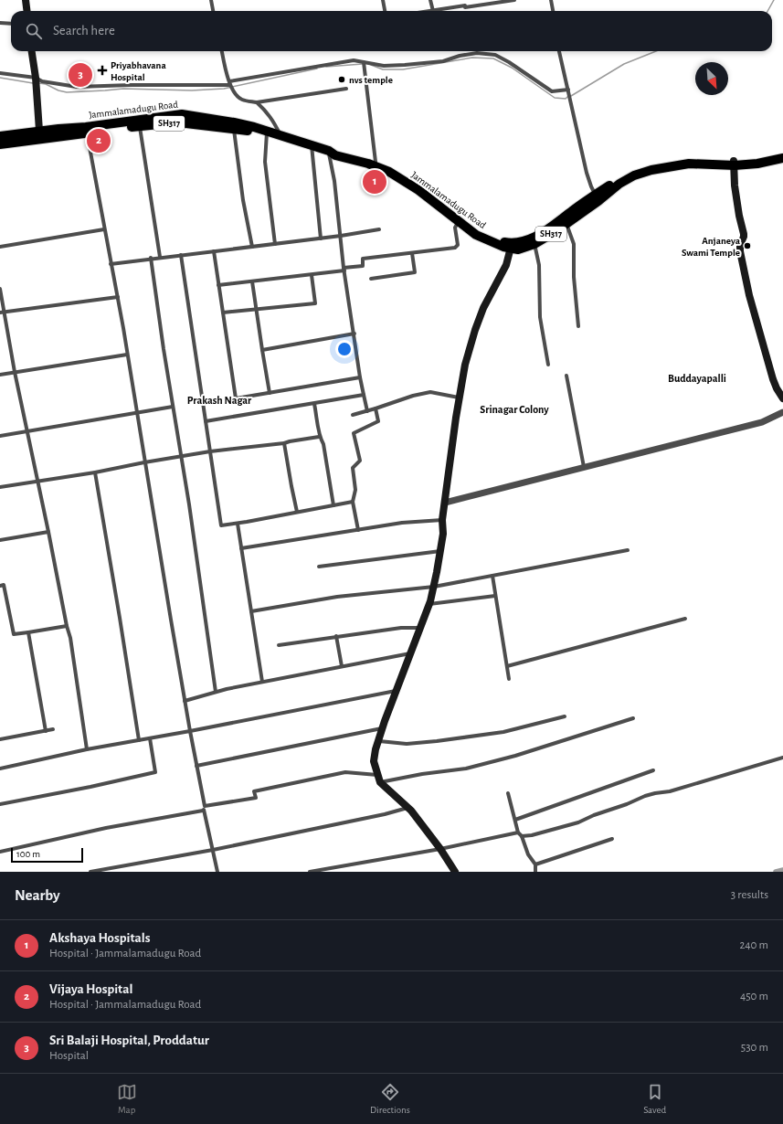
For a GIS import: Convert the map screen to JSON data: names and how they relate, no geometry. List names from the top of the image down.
{
  "streets": {
    "main road": ["Jammalamadugu Road", "SH317"]
  },
  "crossings": [
    ["Jammalamadugu Road", "SH317"]
  ],
  "districts": ["Buddayapalli", "Prakash Nagar", "Srinagar Colony"],
  "places": {
    "health": ["Priyabhavana Hospital"],
    "other": ["nvs temple", "Anjaneya Swami Temple"]
  },
  "scale_bar": "100 m",
  "north": "bottom right",
  "page": {
    "search": "Search here",
    "pins": ["3", "2", "1"],
    "scale": "100 m",
    "heading": ["Nearby", "3 results"],
    "list": [
      {
        "mark": "1",
        "name": "Akshaya Hospitals",
        "note": "Hospital · Jammalamadugu Road",
        "value": "240 m"
      },
      {
        "mark": "2",
        "name": "Vijaya Hospital",
        "note": "Hospital · Jammalamadugu Road",
        "value": "450 m"
      },
      {
        "mark": "3",
        "name": "Sri Balaji Hospital, Proddatur",
        "note": "Hospital",
        "value": "530 m"
      }
    ],
    "nav": ["Map", "Directions", "Saved"]
  }
}
